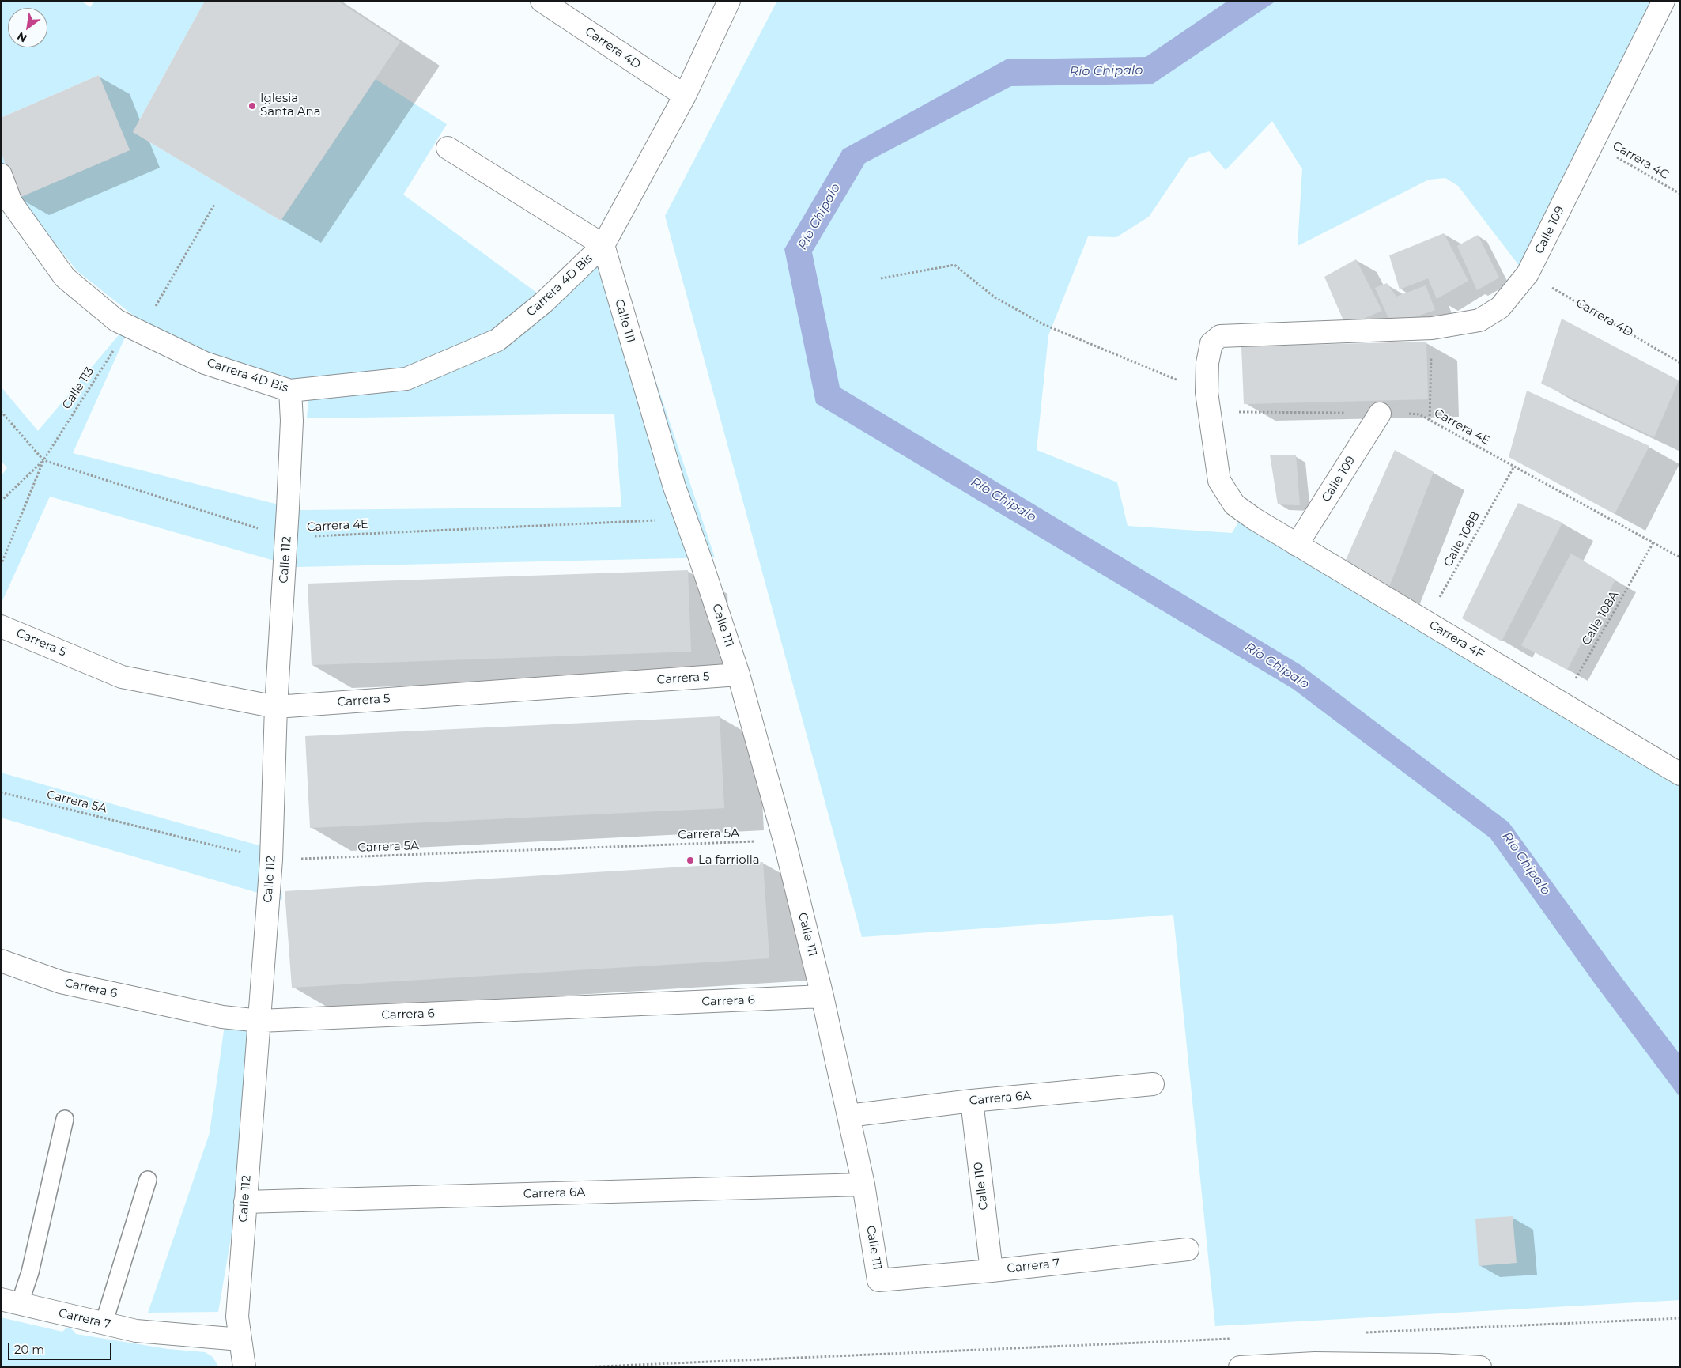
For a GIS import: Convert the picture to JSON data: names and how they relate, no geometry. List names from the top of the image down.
{
  "streets": {
    "street": [
      "Carrera 4D",
      "Calle 109",
      "Carrera 4D Bis",
      "Calle 111",
      "Calle 112",
      "Carrera 4F",
      "Carrera 5",
      "Carrera 6",
      "Carrera 6A",
      "Calle 110",
      "Carrera 7"
    ],
    "path": [
      "Carrera 4C",
      "Calle 113",
      "Carrera 4E",
      "Calle 108B",
      "Calle 108A",
      "Carrera 5A"
    ]
  },
  "crossings": [
    ["Carrera 4D", "Calle 109"],
    ["Carrera 4C", "Calle 109"],
    ["Calle 109", "Carrera 4E"],
    ["Calle 109", "Carrera 4F"],
    ["Carrera 4D Bis", "Calle 111"],
    ["Carrera 4D Bis", "Calle 113"],
    ["Carrera 4D Bis", "Calle 112"],
    ["Calle 111", "Carrera 4E"],
    ["Calle 111", "Carrera 5"],
    ["Calle 111", "Carrera 5A"],
    ["Calle 111", "Carrera 6"],
    ["Calle 111", "Carrera 6A"],
    ["Calle 111", "Carrera 7"],
    ["Calle 113", "Carrera 4E"],
    ["Carrera 4E", "Calle 108B"],
    ["Carrera 4E", "Calle 112"],
    ["Carrera 4E", "Calle 108A"],
    ["Calle 108B", "Carrera 4F"],
    ["Calle 112", "Carrera 5"],
    ["Calle 112", "Carrera 5A"],
    ["Calle 112", "Carrera 6"],
    ["Calle 112", "Carrera 6A"],
    ["Calle 112", "Carrera 7"],
    ["Calle 108A", "Carrera 4F"],
    ["Carrera 6A", "Calle 110"],
    ["Calle 110", "Carrera 7"]
  ],
  "water": ["Río Chipalo"],
  "places": ["Iglesia Santa Ana", "La farriolla"],
  "scale_bar": "20 m",
  "north": "bottom left"
}
